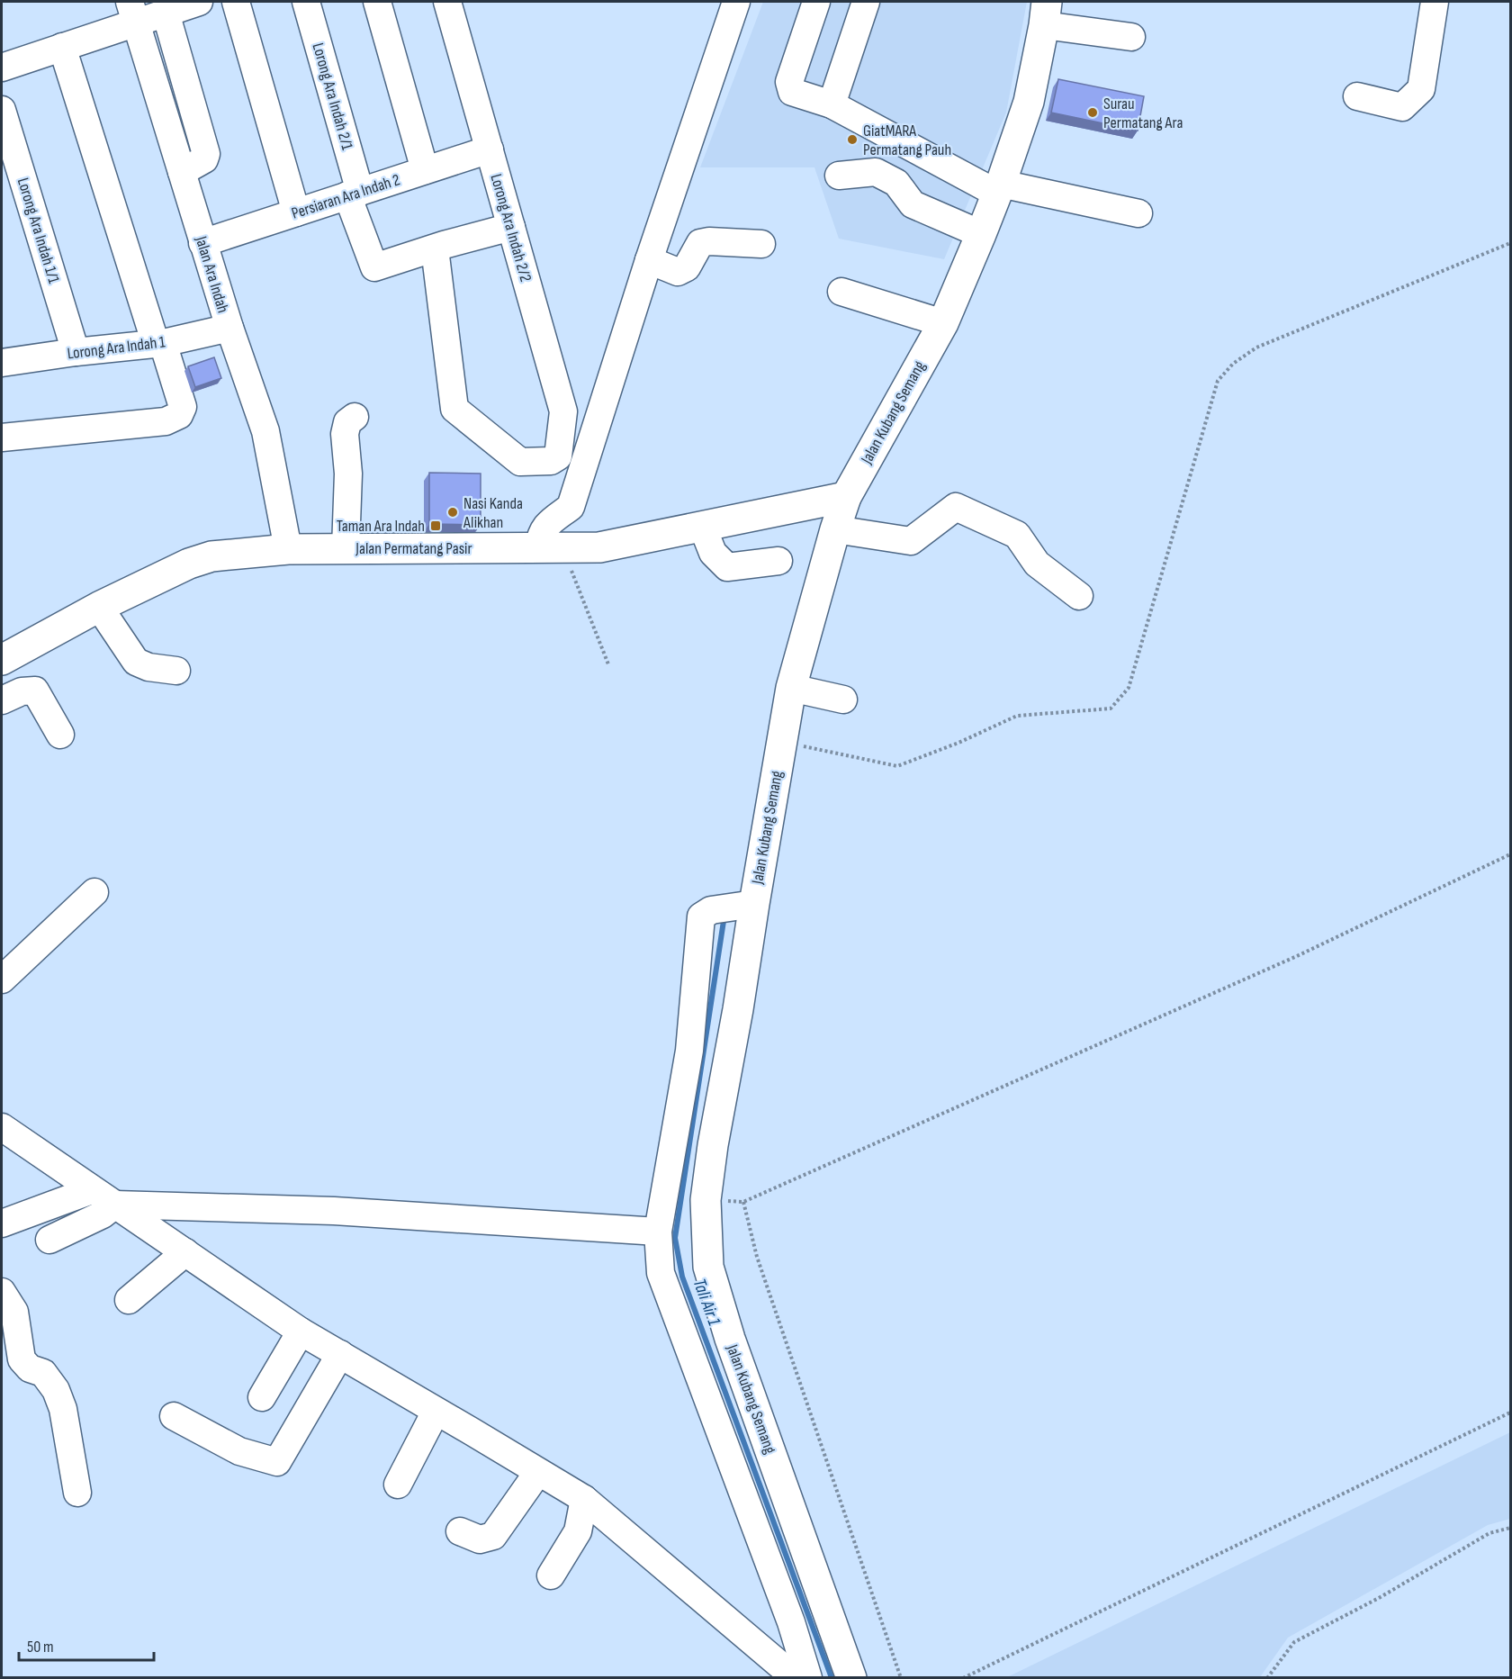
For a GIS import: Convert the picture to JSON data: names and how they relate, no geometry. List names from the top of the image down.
{
  "streets": {
    "main road": ["Jalan Kubang Semang", "Jalan Permatang Pasir"],
    "street": [
      "Lorong Ara Indah 2/1",
      "Persiaran Ara Indah 2",
      "Lorong Ara Indah 2/2",
      "Lorong Ara Indah 1/1",
      "Jalan Ara Indah",
      "Lorong Ara Indah 1"
    ]
  },
  "crossings": [
    ["Lorong Ara Indah 2/1", "Persiaran Ara Indah 2"],
    ["Lorong Ara Indah 2/1", "Lorong Ara Indah 2/2"],
    ["Persiaran Ara Indah 2", "Lorong Ara Indah 2/2"],
    ["Persiaran Ara Indah 2", "Jalan Ara Indah"],
    ["Lorong Ara Indah 1/1", "Lorong Ara Indah 1"],
    ["Jalan Ara Indah", "Lorong Ara Indah 1"],
    ["Jalan Ara Indah", "Jalan Permatang Pasir"],
    ["Jalan Kubang Semang", "Jalan Permatang Pasir"]
  ],
  "water": ["Tali Air 1"],
  "places": {
    "other": ["Surau Permatang Ara", "GiatMARA Permatang Pauh", "Nasi Kanda Alikhan"],
    "transit": ["Taman Ara Indah"]
  },
  "scale_bar": "50 m"
}
